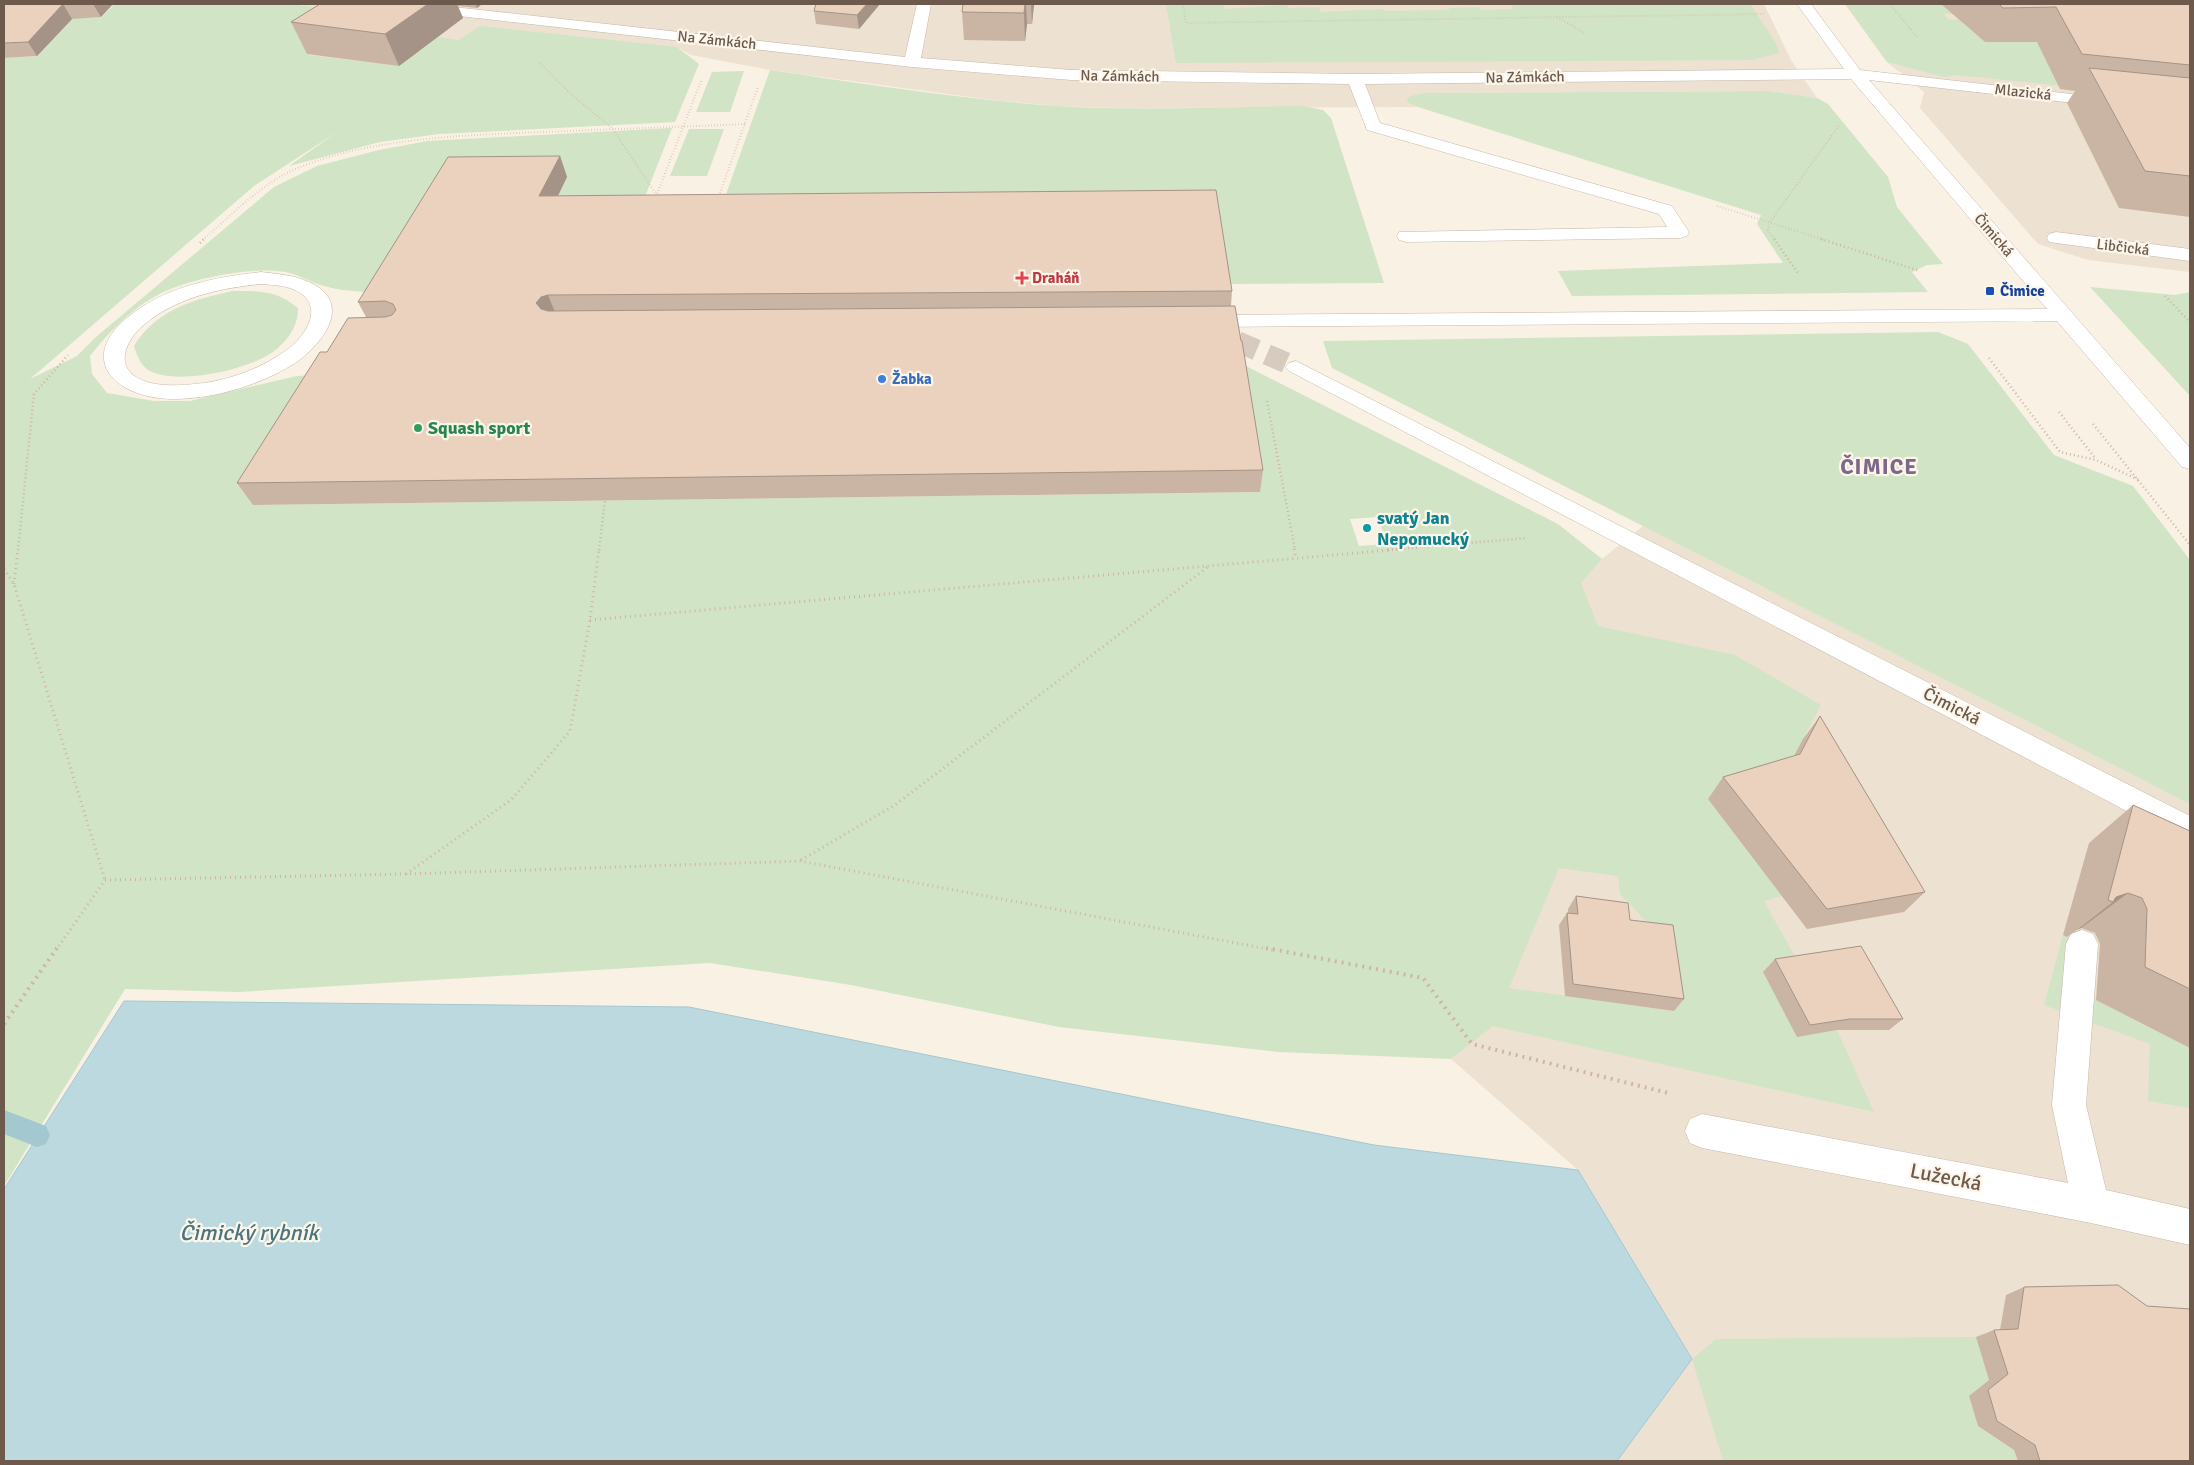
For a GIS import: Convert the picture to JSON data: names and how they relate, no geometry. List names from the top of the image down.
{
  "streets": {
    "street": [
      "Na Zámkách",
      "Mlazická",
      "Čimická",
      "Libčická",
      "Lužecká"
    ]
  },
  "crossings": [
    ["Na Zámkách", "Mlazická"],
    ["Na Zámkách", "Čimická"],
    ["Mlazická", "Čimická"]
  ],
  "districts": ["ČIMICE"],
  "water": ["Čimický rybník"],
  "places": {
    "health": ["Draháň"],
    "transit": ["Čimice"],
    "other": ["Žabka", "Squash sport", "svatý Jan Nepomucký"]
  }
}
